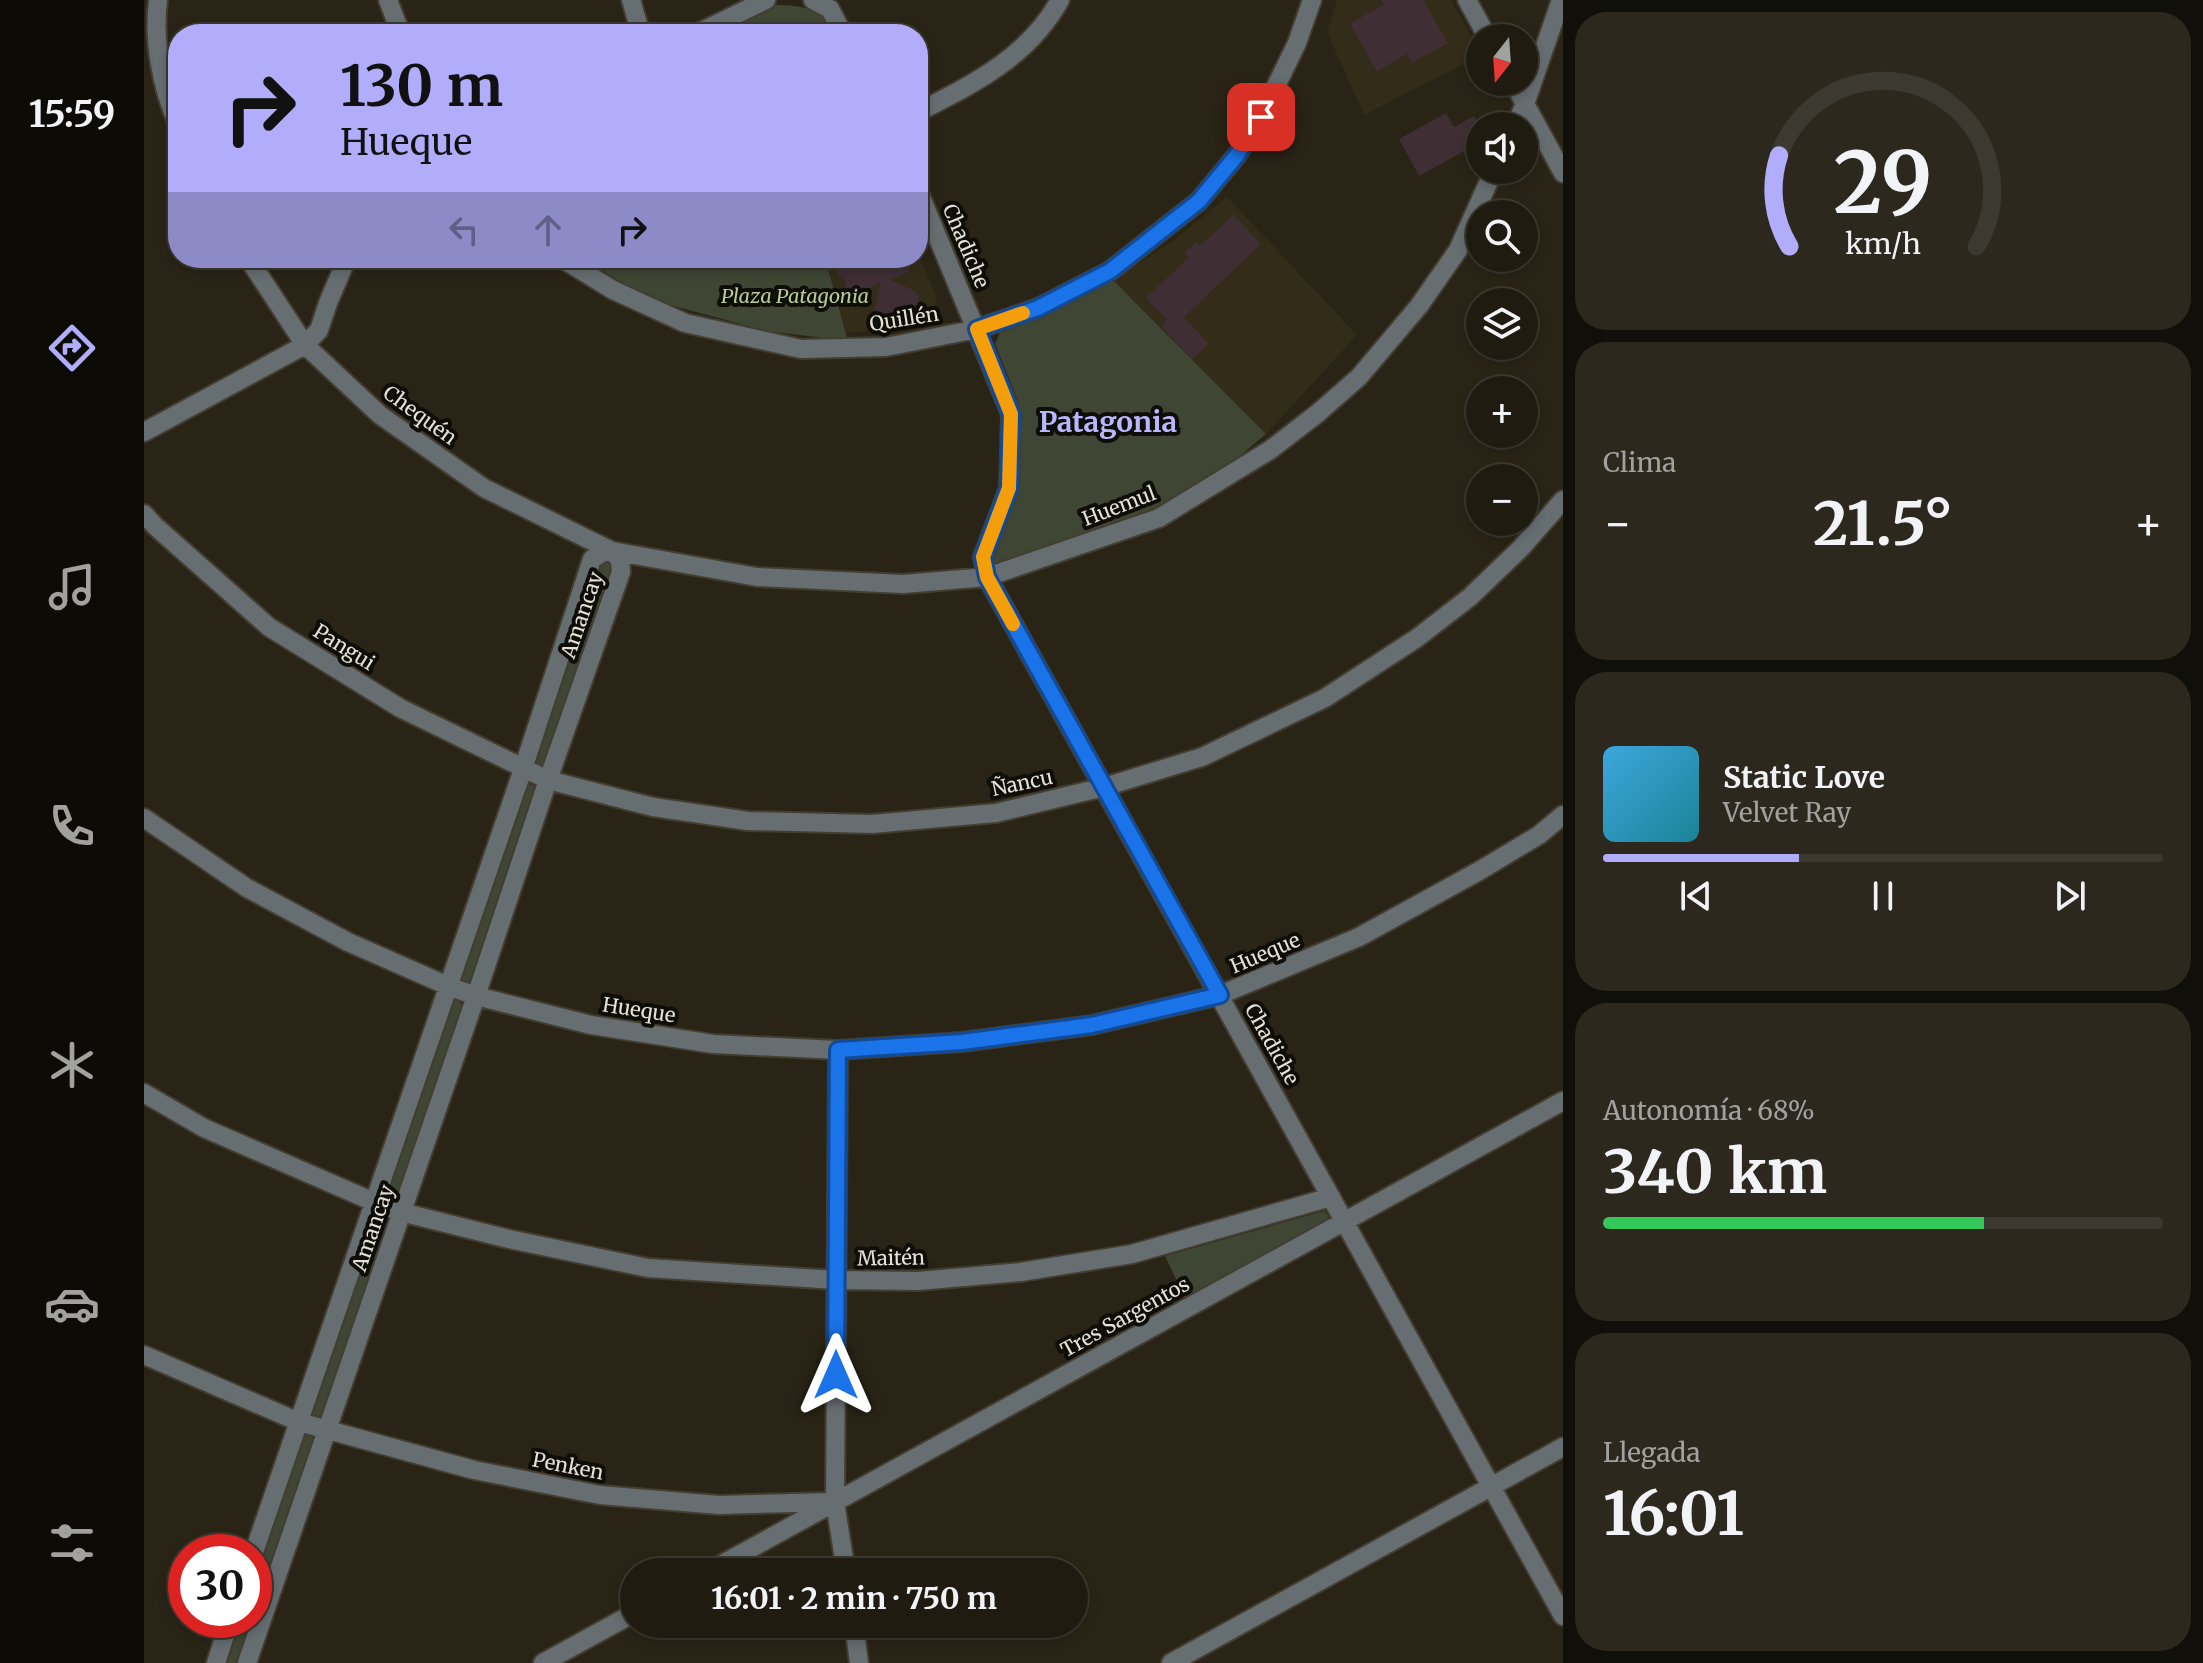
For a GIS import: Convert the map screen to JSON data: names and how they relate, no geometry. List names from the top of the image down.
{
  "streets": {
    "street": [
      "Chadiche",
      "Quillén",
      "Chequén",
      "Huemul",
      "Amancay",
      "Pangui",
      "Ñancu",
      "Hueque",
      "Maitén",
      "Tres Sargentos",
      "Penken"
    ]
  },
  "crossings": [
    ["Chadiche", "Quillén"],
    ["Chadiche", "Huemul"],
    ["Chadiche", "Ñancu"],
    ["Chadiche", "Hueque"],
    ["Chadiche", "Maitén"],
    ["Chadiche", "Tres Sargentos"],
    ["Chequén", "Huemul"],
    ["Chequén", "Amancay"],
    ["Huemul", "Amancay"],
    ["Amancay", "Pangui"],
    ["Amancay", "Ñancu"],
    ["Amancay", "Hueque"],
    ["Amancay", "Maitén"],
    ["Amancay", "Penken"],
    ["Pangui", "Ñancu"],
    ["Tres Sargentos", "Penken"]
  ],
  "districts": ["Patagonia"],
  "parks": ["Plaza Patagonia"],
  "north": "bottom",
  "page": {
    "tabs": "15:59",
    "map_buttons": ["+", "−"],
    "turn": ["130 m", "Hueque"],
    "tile": [
      "Clima",
      ["Autonomía · 68%", "340 km"],
      ["Llegada", "16:01"]
    ],
    "heat": ["−", "21.5°", "+"],
    "song": ["Static Love", "Velvet Ray"],
    "limit": "30",
    "trip": "16:01 · 2 min · 750 m",
    "gauge": ["29", "km/h"]
  }
}
